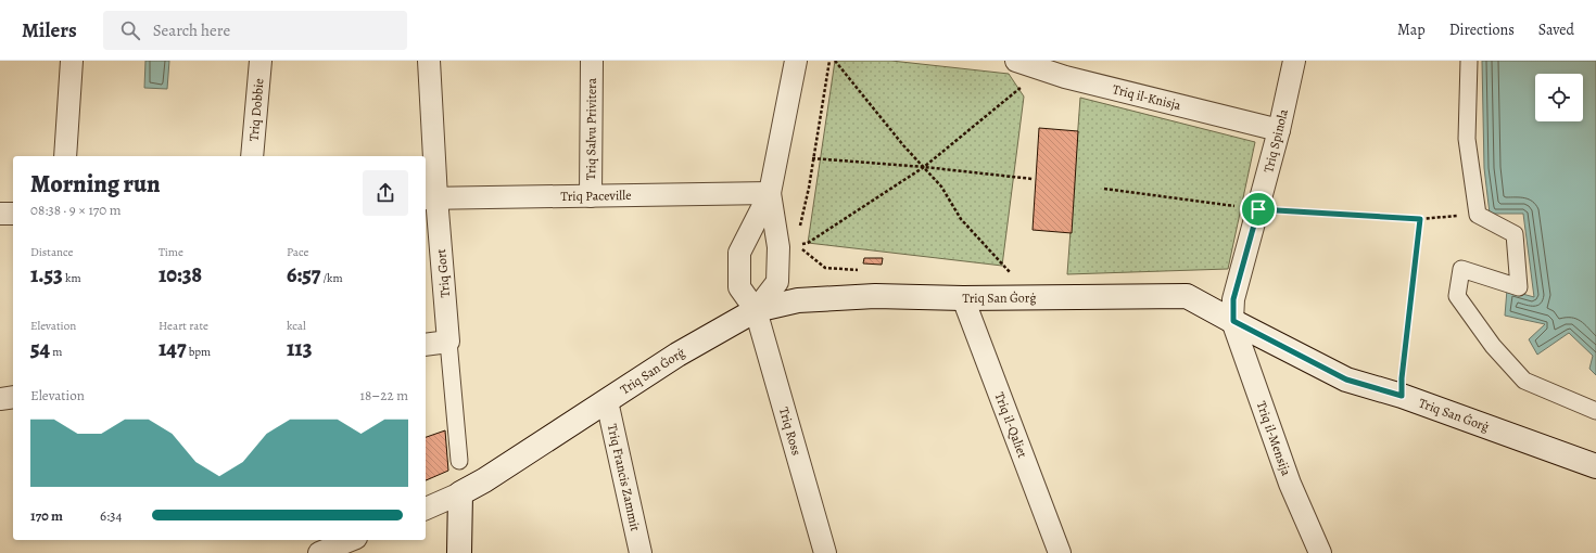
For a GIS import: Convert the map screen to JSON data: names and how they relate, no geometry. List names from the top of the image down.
{
  "streets": {
    "main road": ["Triq San Ġorġ"],
    "street": [
      "Triq il-Knisja",
      "Triq Dobbie",
      "Triq Salvu Privitera",
      "Triq Spinola",
      "Triq Paceville",
      "Triq Gort",
      "Triq il-Qaliet",
      "Triq Ross",
      "Triq il-Mensija",
      "Triq Francis Zammit"
    ]
  },
  "crossings": [
    ["Triq il-Knisja", "Triq Spinola"],
    ["Triq Salvu Privitera", "Triq Paceville"],
    ["Triq Spinola", "Triq San Ġorġ"],
    ["Triq Spinola", "Triq il-Mensija"],
    ["Triq Paceville", "Triq Gort"],
    ["Triq Paceville", "Triq Ross"],
    ["Triq San Ġorġ", "Triq il-Qaliet"],
    ["Triq San Ġorġ", "Triq Ross"],
    ["Triq San Ġorġ", "Triq il-Mensija"],
    ["Triq San Ġorġ", "Triq Francis Zammit"]
  ],
  "page": {
    "header": "Milers",
    "search": "Search here",
    "nav": ["Map", "Directions", "Saved"],
    "heading": ["Morning run", "08:38 · 9 × 170 m"],
    "stats": [
      ["Distance", "1.53 km"],
      ["Time", "10:38"],
      ["Pace", "6:57 /km"],
      ["Elevation", "54 m"],
      ["Heart rate", "147 bpm"],
      ["kcal", "113"]
    ],
    "chart": ["Elevation", "18–22 m"],
    "list": [
      {
        "name": "170 m",
        "note": "6:34"
      }
    ]
  }
}
